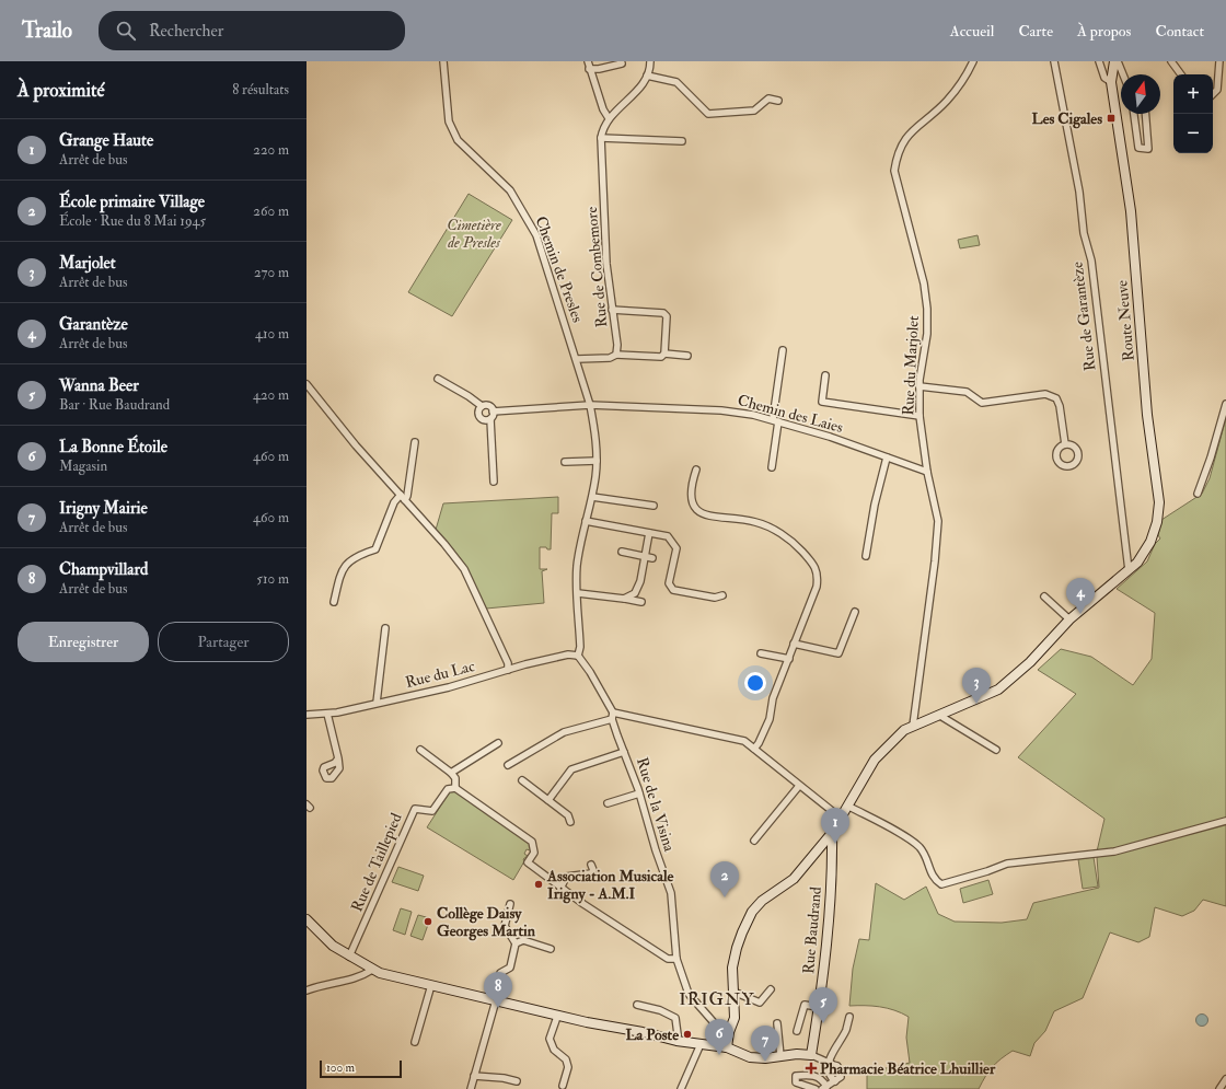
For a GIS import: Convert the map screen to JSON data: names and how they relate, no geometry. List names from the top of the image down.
{
  "streets": {
    "street": [
      "Rue de Combemore",
      "Chemin de Presles",
      "Rue de Garantèze",
      "Route Neuve",
      "Rue du Marjolet",
      "Chemin des Laies",
      "Rue du Lac",
      "Rue de la Visina",
      "Rue de Taillepied",
      "Rue Baudrand"
    ]
  },
  "crossings": [
    ["Chemin de Presles", "Chemin des Laies"],
    ["Chemin de Presles", "Rue du Lac"],
    ["Chemin de Presles", "Rue de la Visina"],
    ["Rue de Garantèze", "Route Neuve"],
    ["Route Neuve", "Rue du Marjolet"],
    ["Route Neuve", "Rue de la Visina"],
    ["Route Neuve", "Rue Baudrand"],
    ["Rue du Marjolet", "Chemin des Laies"],
    ["Rue du Lac", "Rue de la Visina"]
  ],
  "districts": ["IRIGNY"],
  "parks": ["Cimetière de Presles"],
  "places": {
    "transit": ["Les Cigales"],
    "other": ["Association Musicale Irigny - A.M.I", "Collège Daisy Georges Martin", "La Poste"],
    "health": ["Pharmacie Béatrice Lhuillier"]
  },
  "scale_bar": "100 m",
  "north": "top",
  "page": {
    "header": "Trailo",
    "search": "Rechercher",
    "nav": [
      "Accueil",
      "Carte",
      "À propos",
      "Contact"
    ],
    "heading": ["À proximité", "8 résultats"],
    "map_buttons": ["+", "−"],
    "list": [
      {
        "mark": "1",
        "name": "Grange Haute",
        "note": "Arrêt de bus",
        "value": "220 m"
      },
      {
        "mark": "2",
        "name": "École primaire Village",
        "note": "École · Rue du 8 Mai 1945",
        "value": "260 m"
      },
      {
        "mark": "3",
        "name": "Marjolet",
        "note": "Arrêt de bus",
        "value": "270 m"
      },
      {
        "mark": "4",
        "name": "Garantèze",
        "note": "Arrêt de bus",
        "value": "410 m"
      },
      {
        "mark": "5",
        "name": "Wanna Beer",
        "note": "Bar · Rue Baudrand",
        "value": "420 m"
      },
      {
        "mark": "6",
        "name": "La Bonne Étoile",
        "note": "Magasin",
        "value": "460 m"
      },
      {
        "mark": "7",
        "name": "Irigny Mairie",
        "note": "Arrêt de bus",
        "value": "460 m"
      },
      {
        "mark": "8",
        "name": "Champvillard",
        "note": "Arrêt de bus",
        "value": "510 m"
      }
    ],
    "pins": [
      "4",
      "3",
      "1",
      "2",
      "8",
      "5",
      "6",
      "7"
    ],
    "buttons": ["Enregistrer", "Partager"],
    "scale": "100 m"
  }
}
